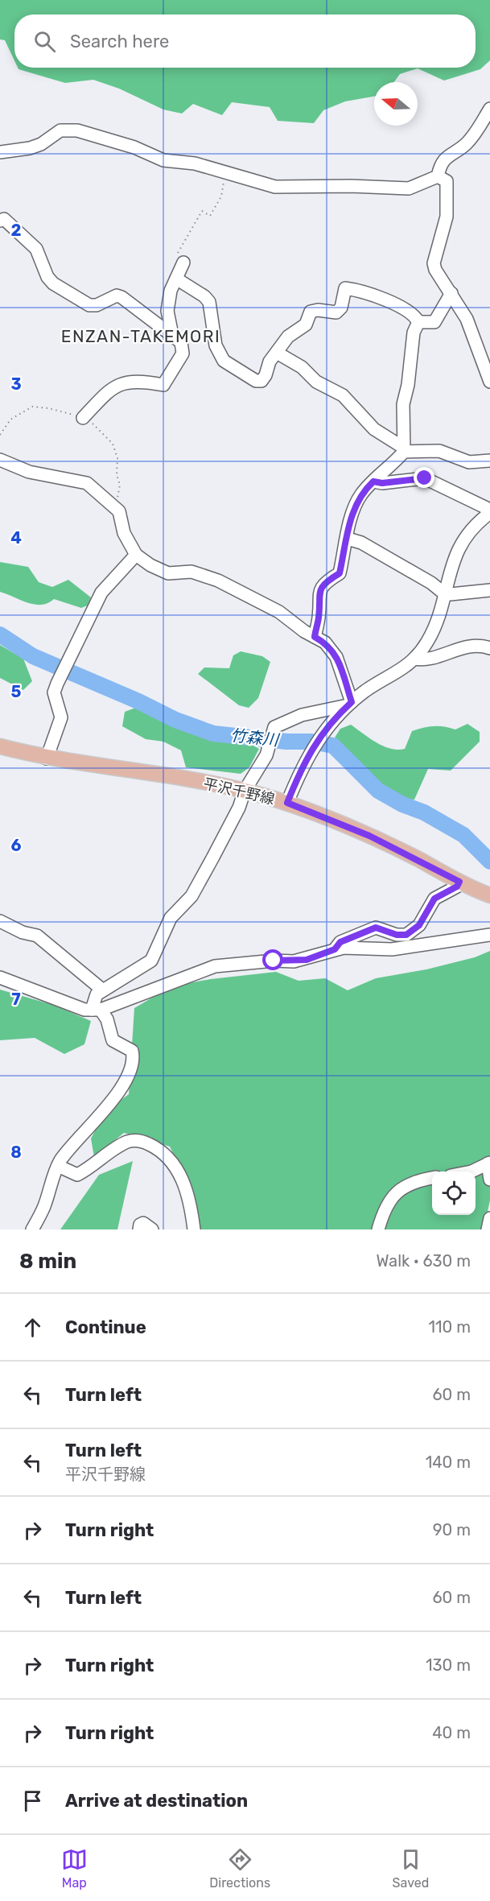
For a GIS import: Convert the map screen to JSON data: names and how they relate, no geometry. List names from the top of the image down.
{
  "streets": {
    "main road": ["平沢千野線"]
  },
  "districts": ["ENZAN-TAKEMORI"],
  "water": ["竹森川"],
  "north": "left",
  "page": {
    "search": "Search here",
    "heading": ["8 min", "Walk · 630 m"],
    "list": [
      ["Continue", "110 m"],
      ["Turn left", "60 m"],
      ["Turn left", "平沢千野線", "140 m"],
      ["Turn right", "90 m"],
      ["Turn left", "60 m"],
      ["Turn right", "130 m"],
      ["Turn right", "40 m"],
      "Arrive at destination"
    ],
    "nav": ["Map", "Directions", "Saved"]
  },
  "grid": {
    "rows": [
      "2",
      "3",
      "4",
      "5",
      "6",
      "7",
      "8"
    ]
  }
}
